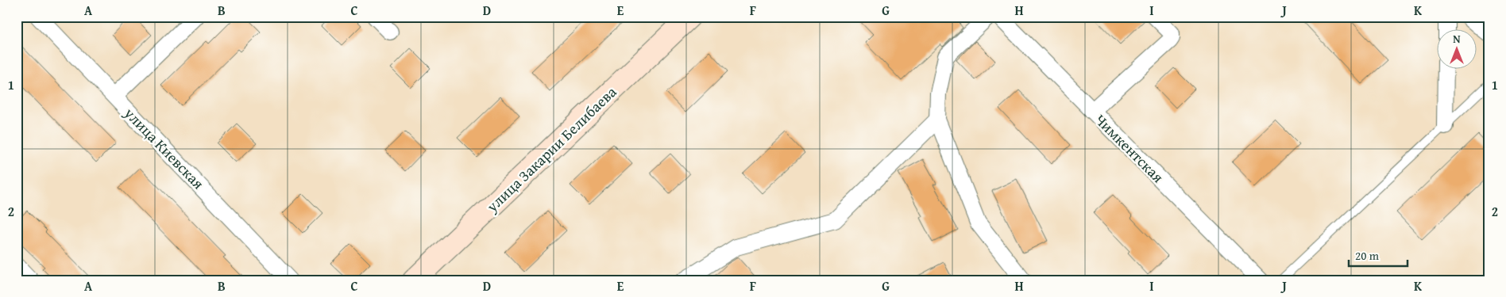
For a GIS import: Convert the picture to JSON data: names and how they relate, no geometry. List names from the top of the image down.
{
  "streets": {
    "street": ["улица Киевская", "Чимкентская", "улица Закарии Белибаева"]
  },
  "scale_bar": "20 m",
  "north": "top",
  "grid": {
    "columns": [
      "A",
      "B",
      "C",
      "D",
      "E",
      "F",
      "G",
      "H",
      "I",
      "J",
      "K"
    ],
    "rows": ["1", "2"]
  }
}
